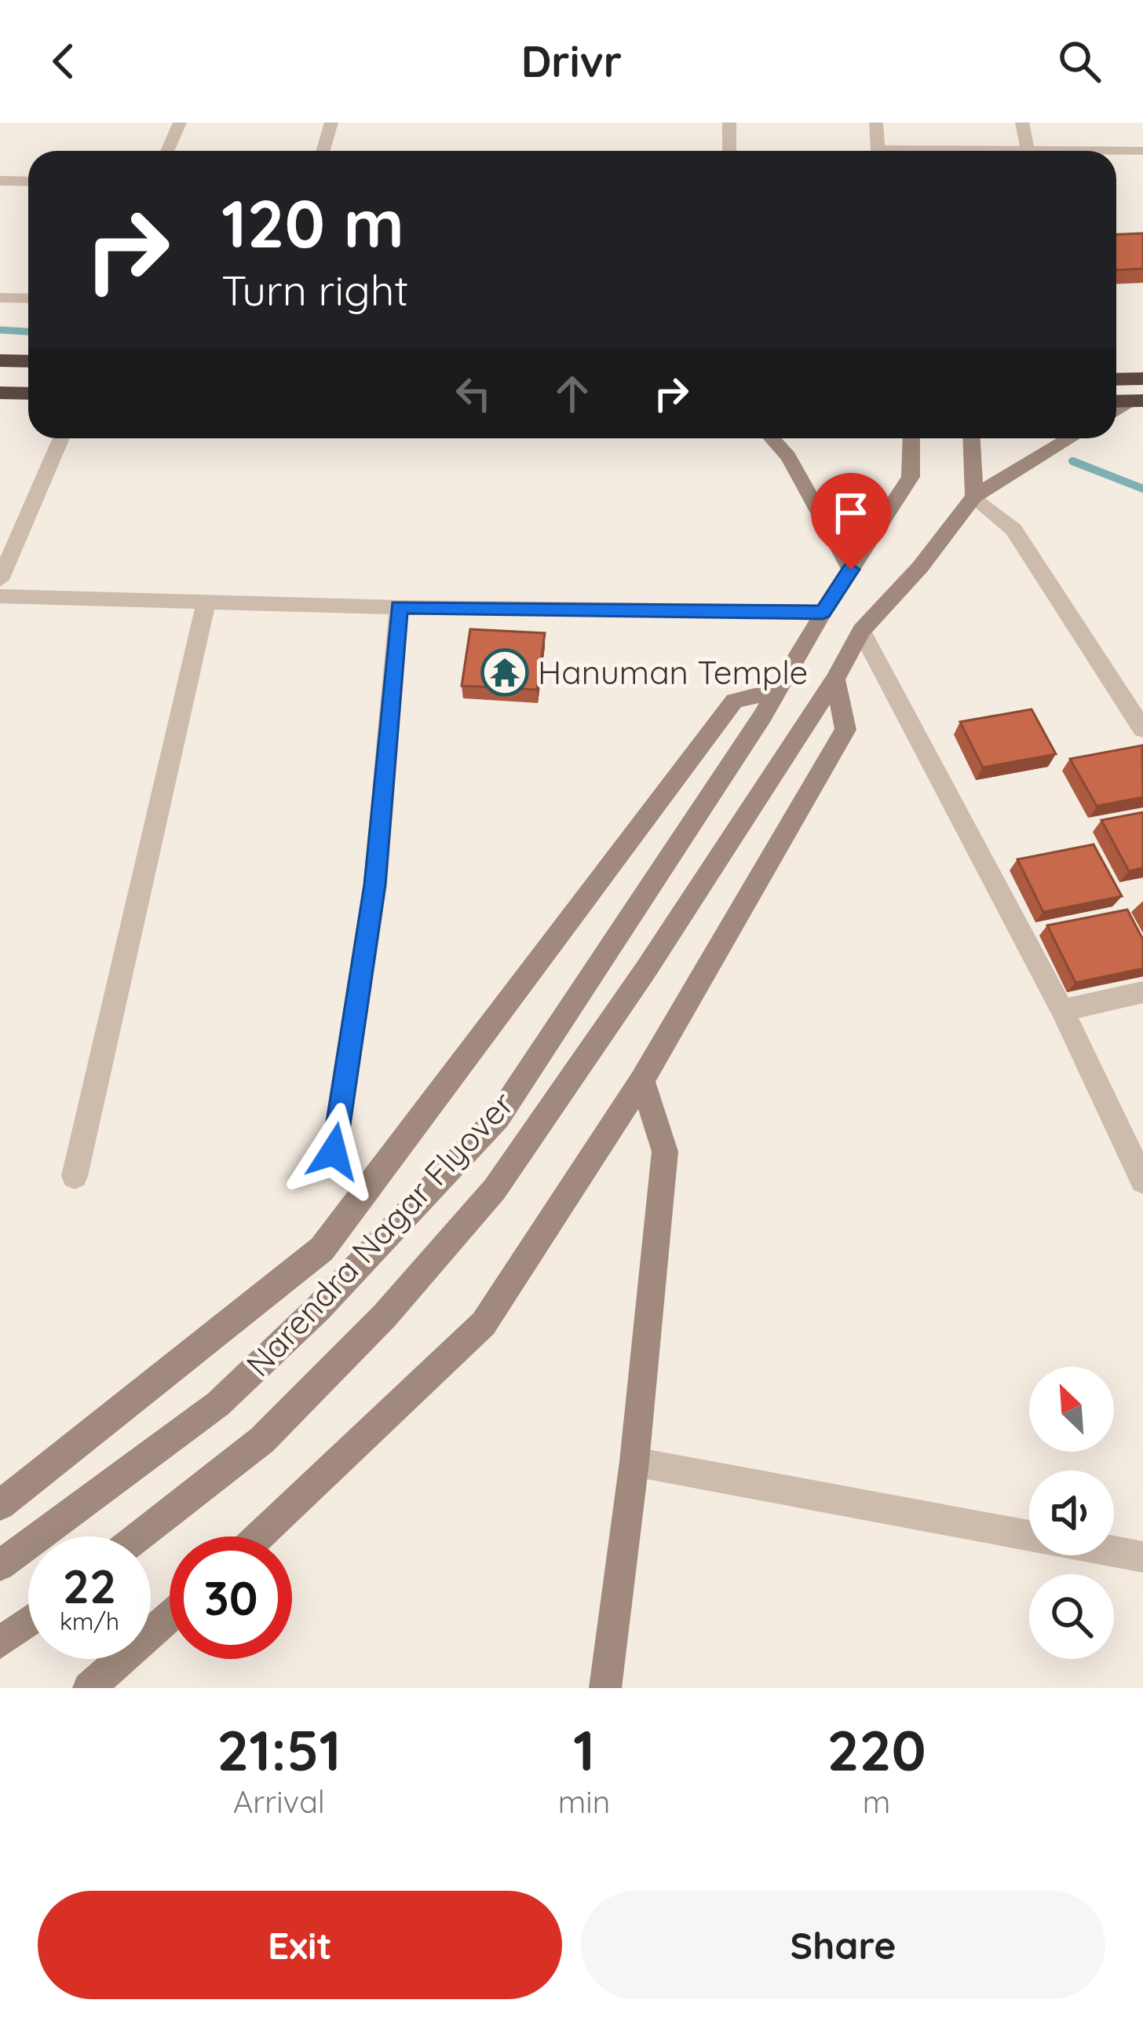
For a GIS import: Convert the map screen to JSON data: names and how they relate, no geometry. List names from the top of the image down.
{
  "streets": {
    "main road": ["Narendra Nagar Flyover"]
  },
  "places": {
    "temple": ["Hanuman Temple"]
  },
  "north": "top left",
  "page": {
    "header": "Drivr",
    "turn": ["120 m", "Turn right"],
    "speed": "22 km/h",
    "limit": "30",
    "eta": [
      "21:51",
      "Arrival",
      "1",
      "min",
      "220",
      "m"
    ],
    "buttons": ["Exit", "Share"]
  }
}
